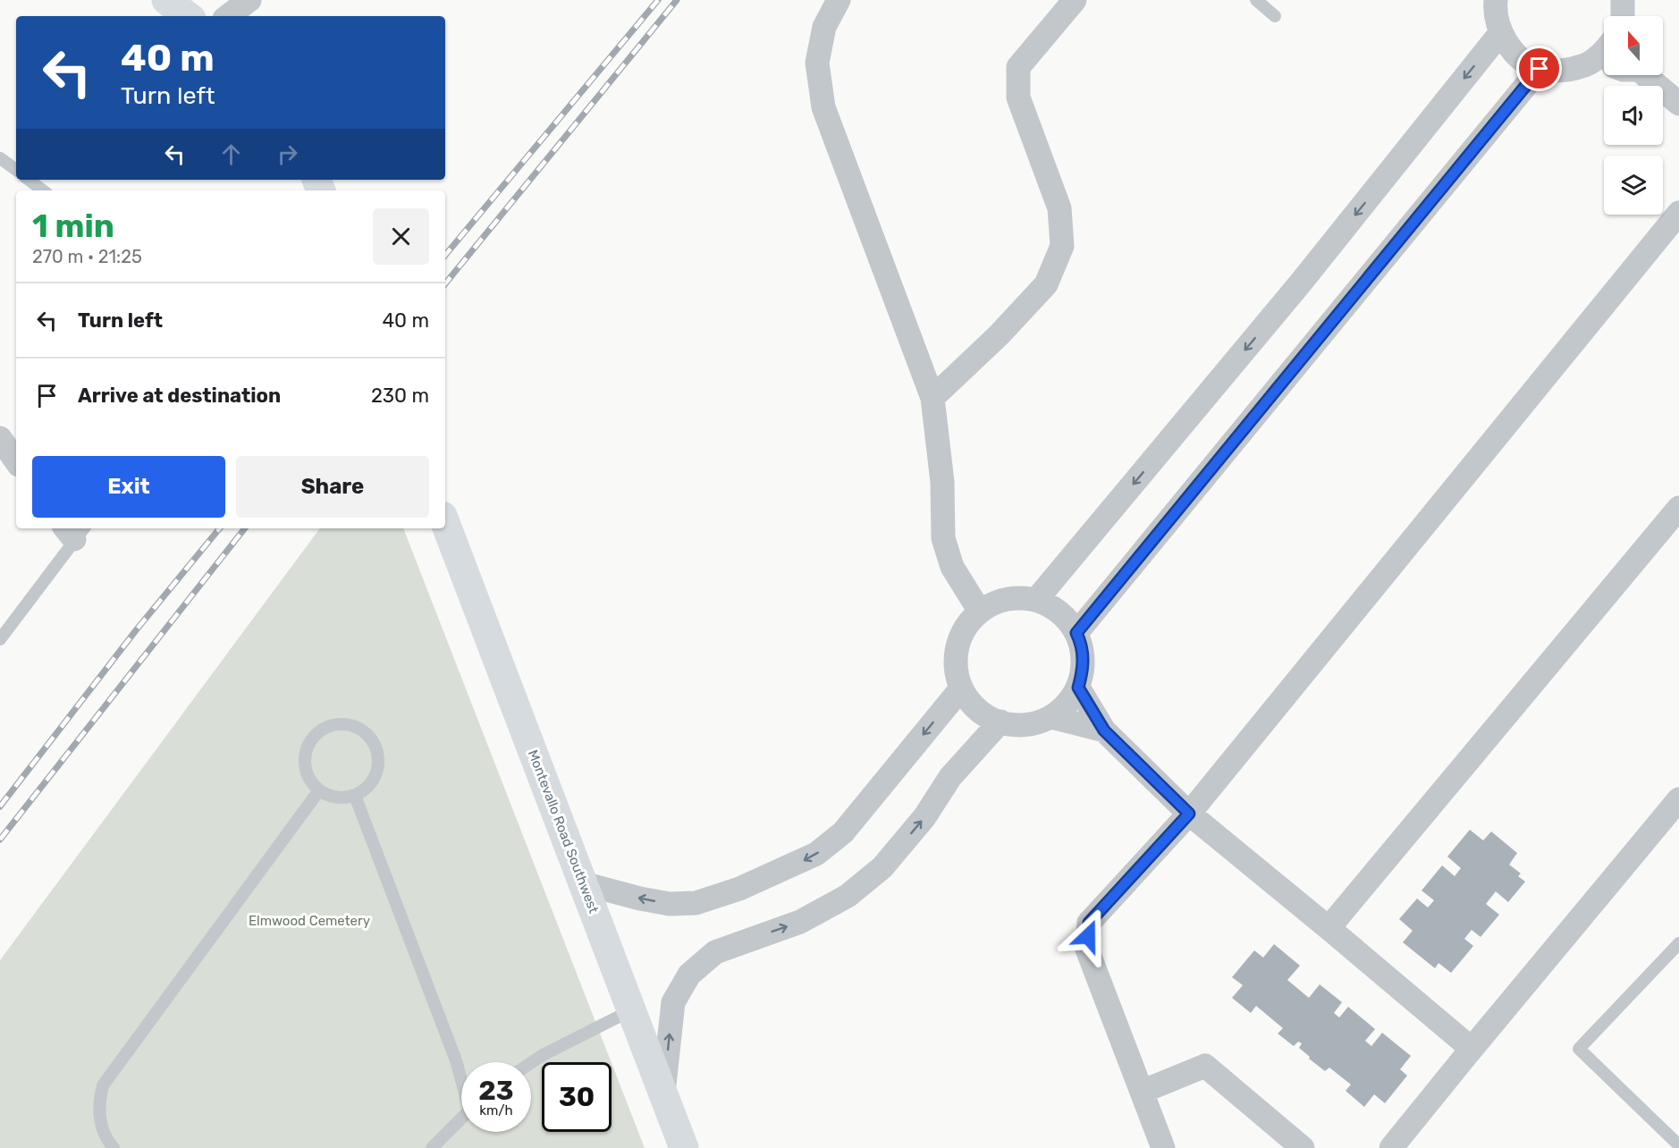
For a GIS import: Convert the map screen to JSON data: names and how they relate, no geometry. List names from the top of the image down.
{
  "streets": {
    "main road": ["Montevallo Road Southwest"]
  },
  "parks": ["Elmwood Cemetery"],
  "north": "top",
  "page": {
    "turn": ["40 m", "Turn left"],
    "heading": ["1 min", "270 m · 21:25"],
    "list": [
      {
        "name": "Turn left",
        "value": "40 m"
      },
      {
        "name": "Arrive at destination",
        "value": "230 m"
      }
    ],
    "buttons": ["Exit", "Share"],
    "speed": "23 km/h",
    "limit": "30"
  }
}
